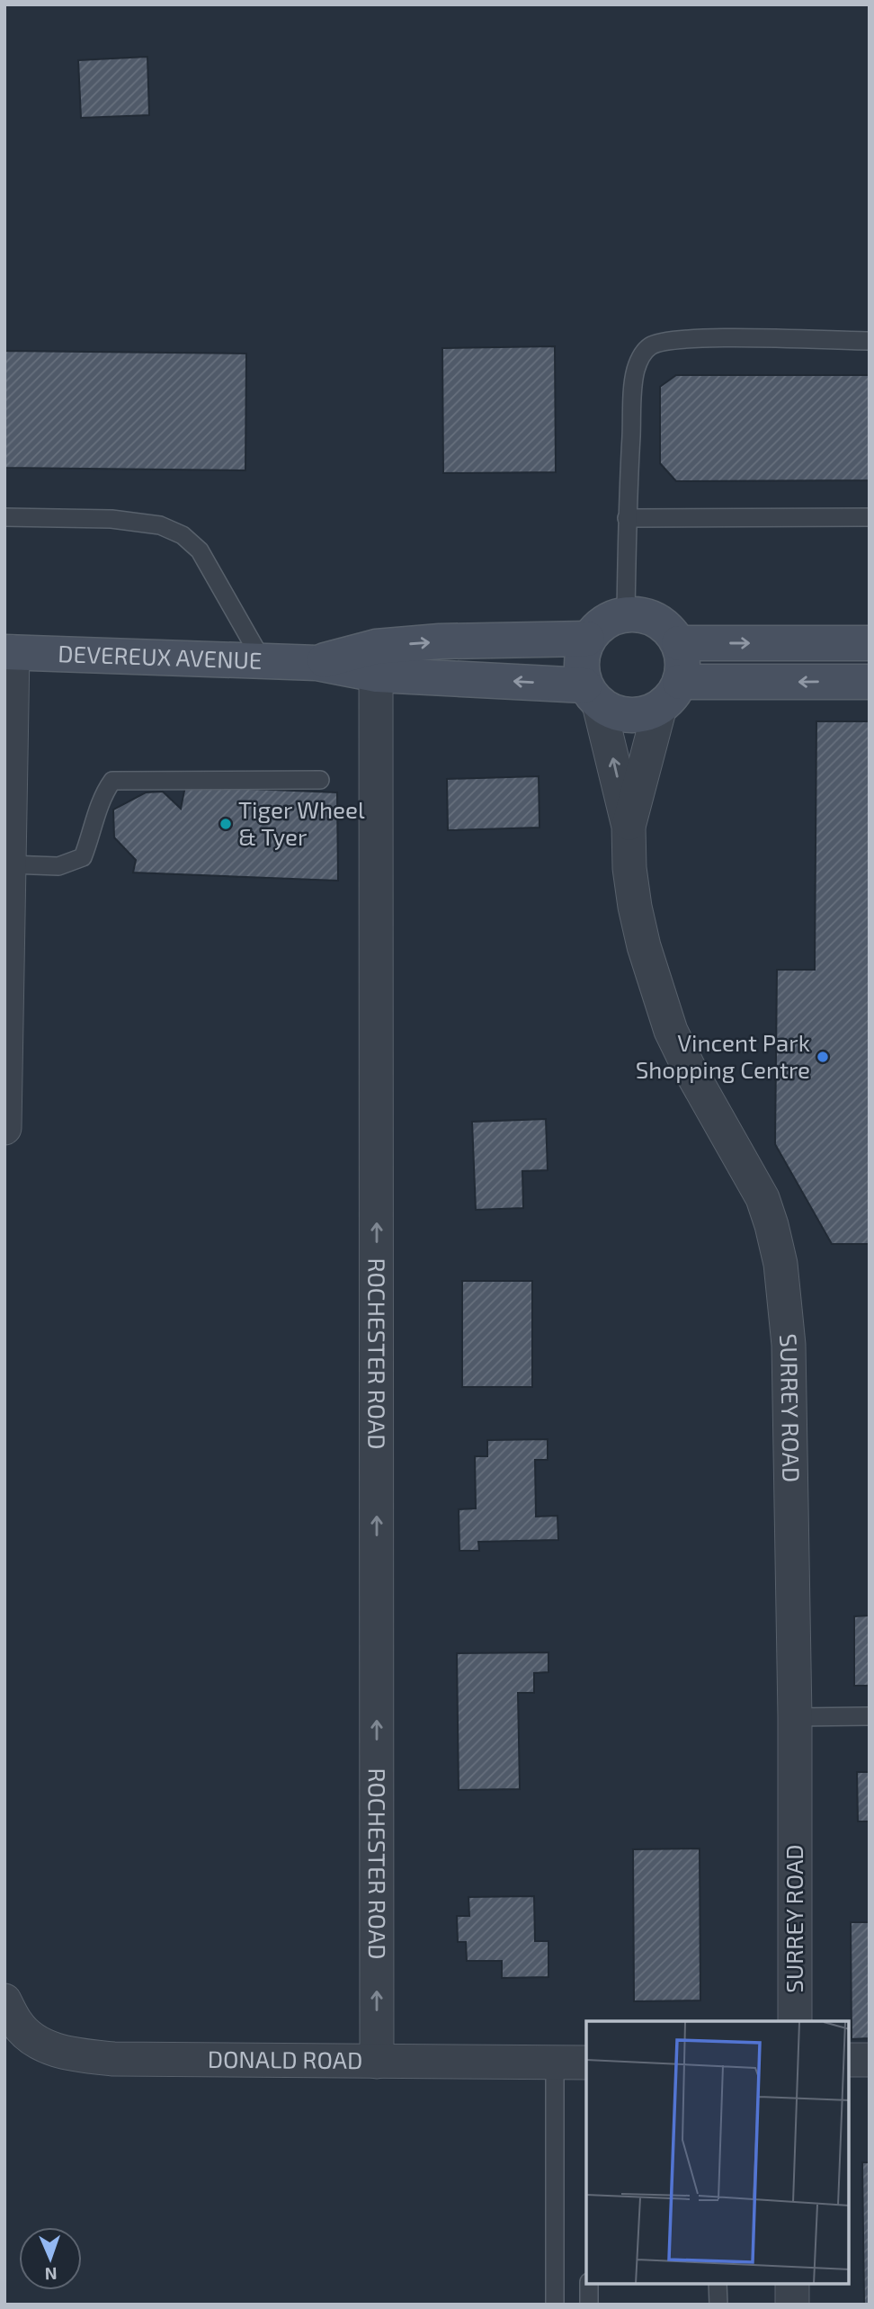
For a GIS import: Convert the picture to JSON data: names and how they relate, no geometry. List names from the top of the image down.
{
  "streets": {
    "main road": ["DEVEREUX AVENUE"],
    "street": ["ROCHESTER ROAD", "SURREY ROAD", "DONALD ROAD"]
  },
  "crossings": [
    ["DEVEREUX AVENUE", "ROCHESTER ROAD"],
    ["DEVEREUX AVENUE", "SURREY ROAD"],
    ["ROCHESTER ROAD", "DONALD ROAD"]
  ],
  "one_way": ["ROCHESTER ROAD"],
  "places": ["Tiger Wheel & Tyer", "Vincent Park Shopping Centre"],
  "north": "bottom"
}
